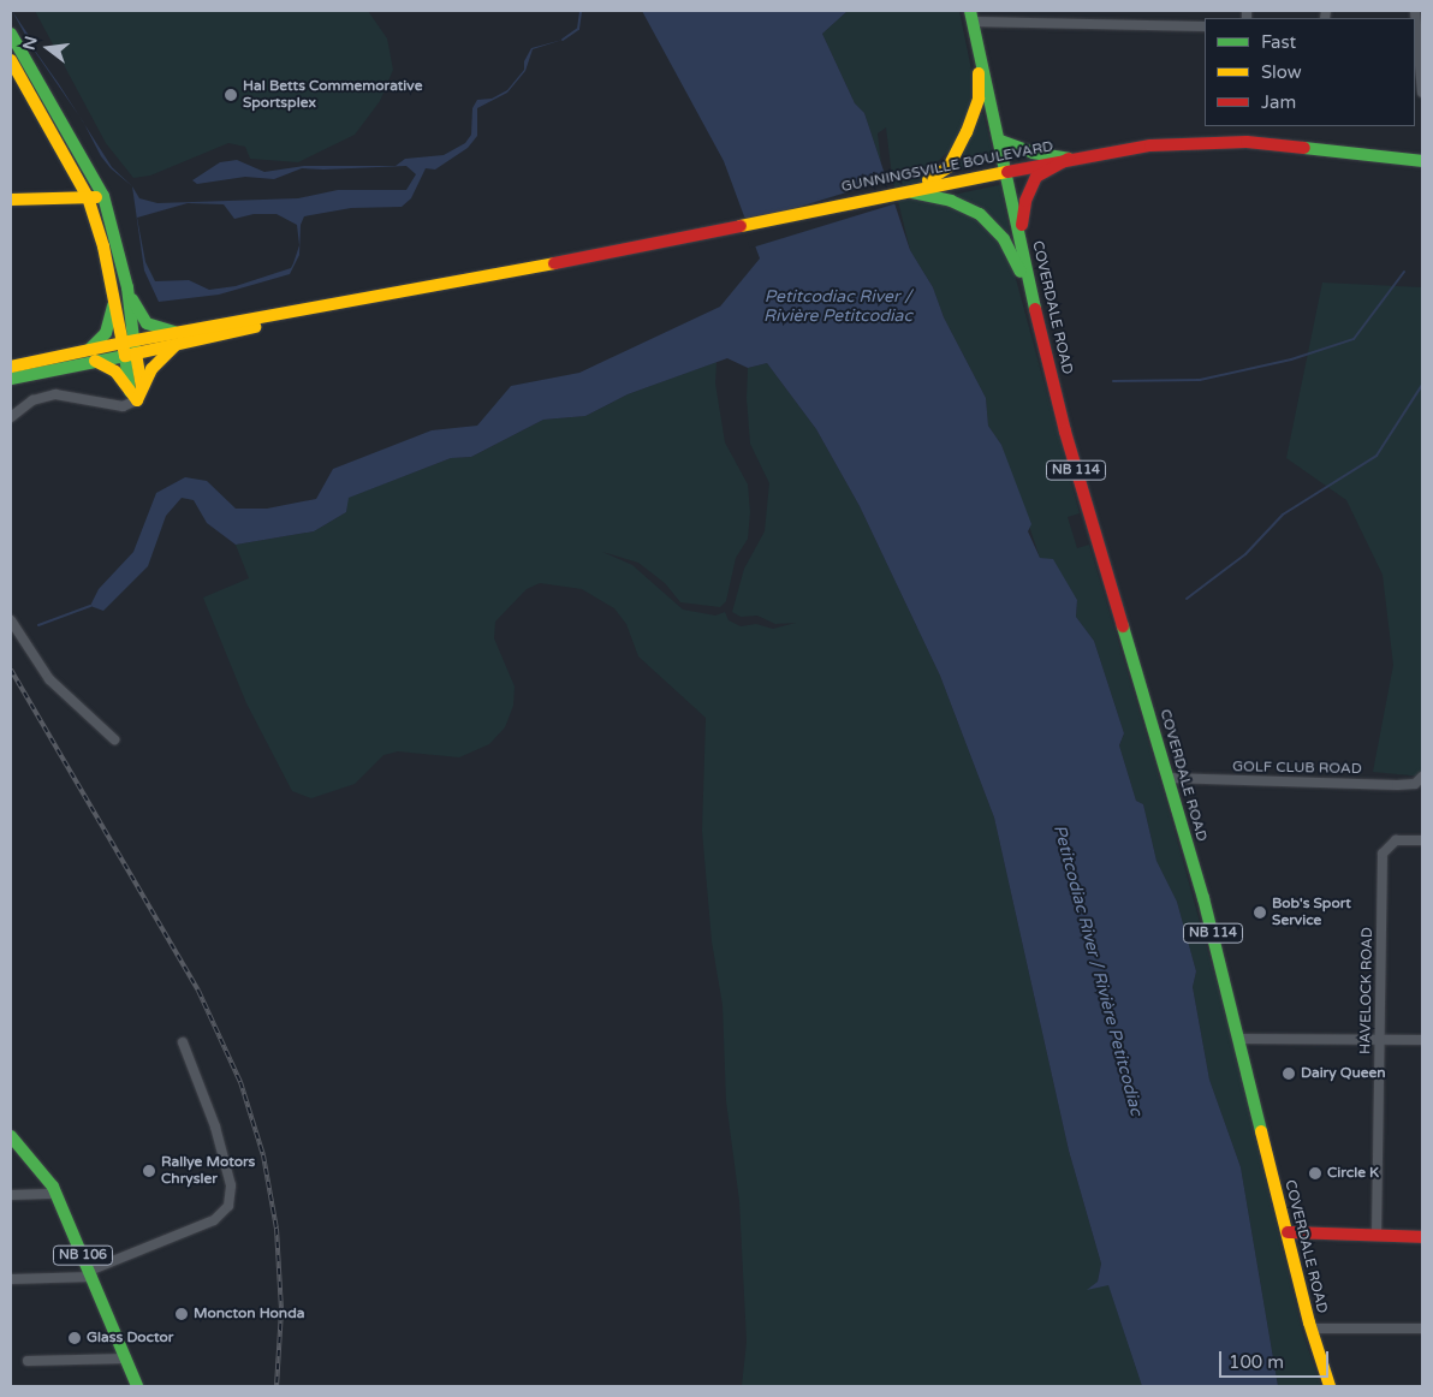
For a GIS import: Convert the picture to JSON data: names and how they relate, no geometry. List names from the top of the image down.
{
  "streets": {
    "main road": [
      "GUNNINGSVILLE BOULEVARD",
      "COVERDALE ROAD",
      "NB 114",
      "NB 106"
    ],
    "street": ["GOLF CLUB ROAD", "HAVELOCK ROAD"]
  },
  "crossings": [
    ["GUNNINGSVILLE BOULEVARD", "COVERDALE ROAD"],
    ["GUNNINGSVILLE BOULEVARD", "NB 114"],
    ["COVERDALE ROAD", "NB 114"],
    ["COVERDALE ROAD", "GOLF CLUB ROAD"]
  ],
  "water": ["Petitcodiac River / Rivière Petitcodiac"],
  "places": [
    "Hal Betts Commemorative Sportsplex",
    "Bob's Sport Service",
    "Dairy Queen",
    "Rallye Motors Chrysler",
    "Circle K",
    "Moncton Honda",
    "Glass Doctor"
  ],
  "legend": ["Fast", "Slow", "Jam"],
  "scale_bar": "100 m",
  "north": "left"
}
